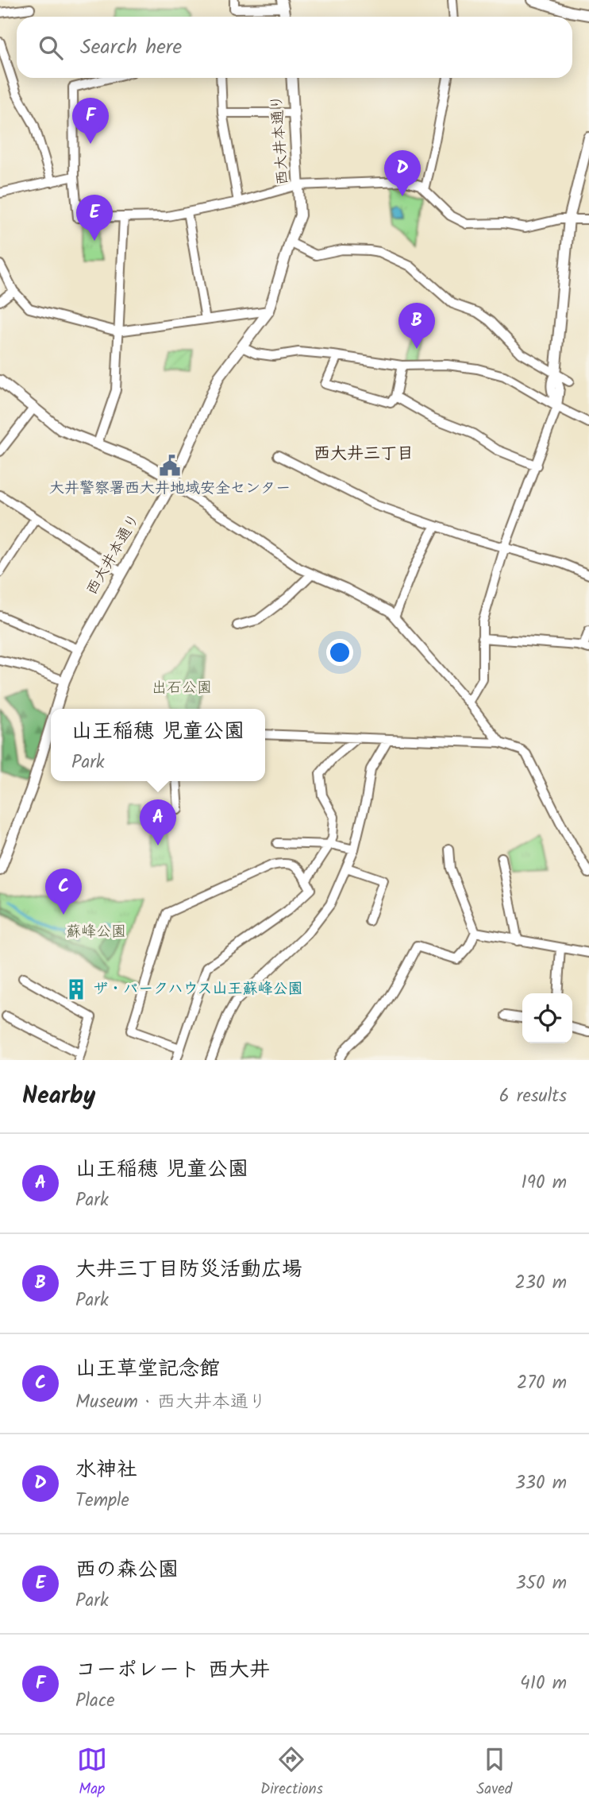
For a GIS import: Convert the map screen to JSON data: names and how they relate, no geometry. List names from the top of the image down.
{
  "streets": {
    "street": ["西大井本通り"]
  },
  "districts": ["西大井三丁目"],
  "parks": ["出石公園", "蘇峰公園"],
  "places": {
    "public building": ["大井警察署西大井地域安全センター"],
    "building": ["ザ・パークハウス山王蘇峰公園"]
  },
  "page": {
    "search": "Search here",
    "pins": [
      "F",
      "D",
      "E",
      "B",
      "A",
      "C"
    ],
    "popup": ["山王稲穂 児童公園", "Park"],
    "heading": ["Nearby", "6 results"],
    "list": [
      {
        "mark": "A",
        "name": "山王稲穂 児童公園",
        "note": "Park",
        "value": "190 m"
      },
      {
        "mark": "B",
        "name": "大井三丁目防災活動広場",
        "note": "Park",
        "value": "230 m"
      },
      {
        "mark": "C",
        "name": "山王草堂記念館",
        "note": "Museum · 西大井本通り",
        "value": "270 m"
      },
      {
        "mark": "D",
        "name": "水神社",
        "note": "Temple",
        "value": "330 m"
      },
      {
        "mark": "E",
        "name": "西の森公園",
        "note": "Park",
        "value": "350 m"
      },
      {
        "mark": "F",
        "name": "コーポレート 西大井",
        "note": "Place",
        "value": "410 m"
      }
    ],
    "nav": ["Map", "Directions", "Saved"]
  }
}
